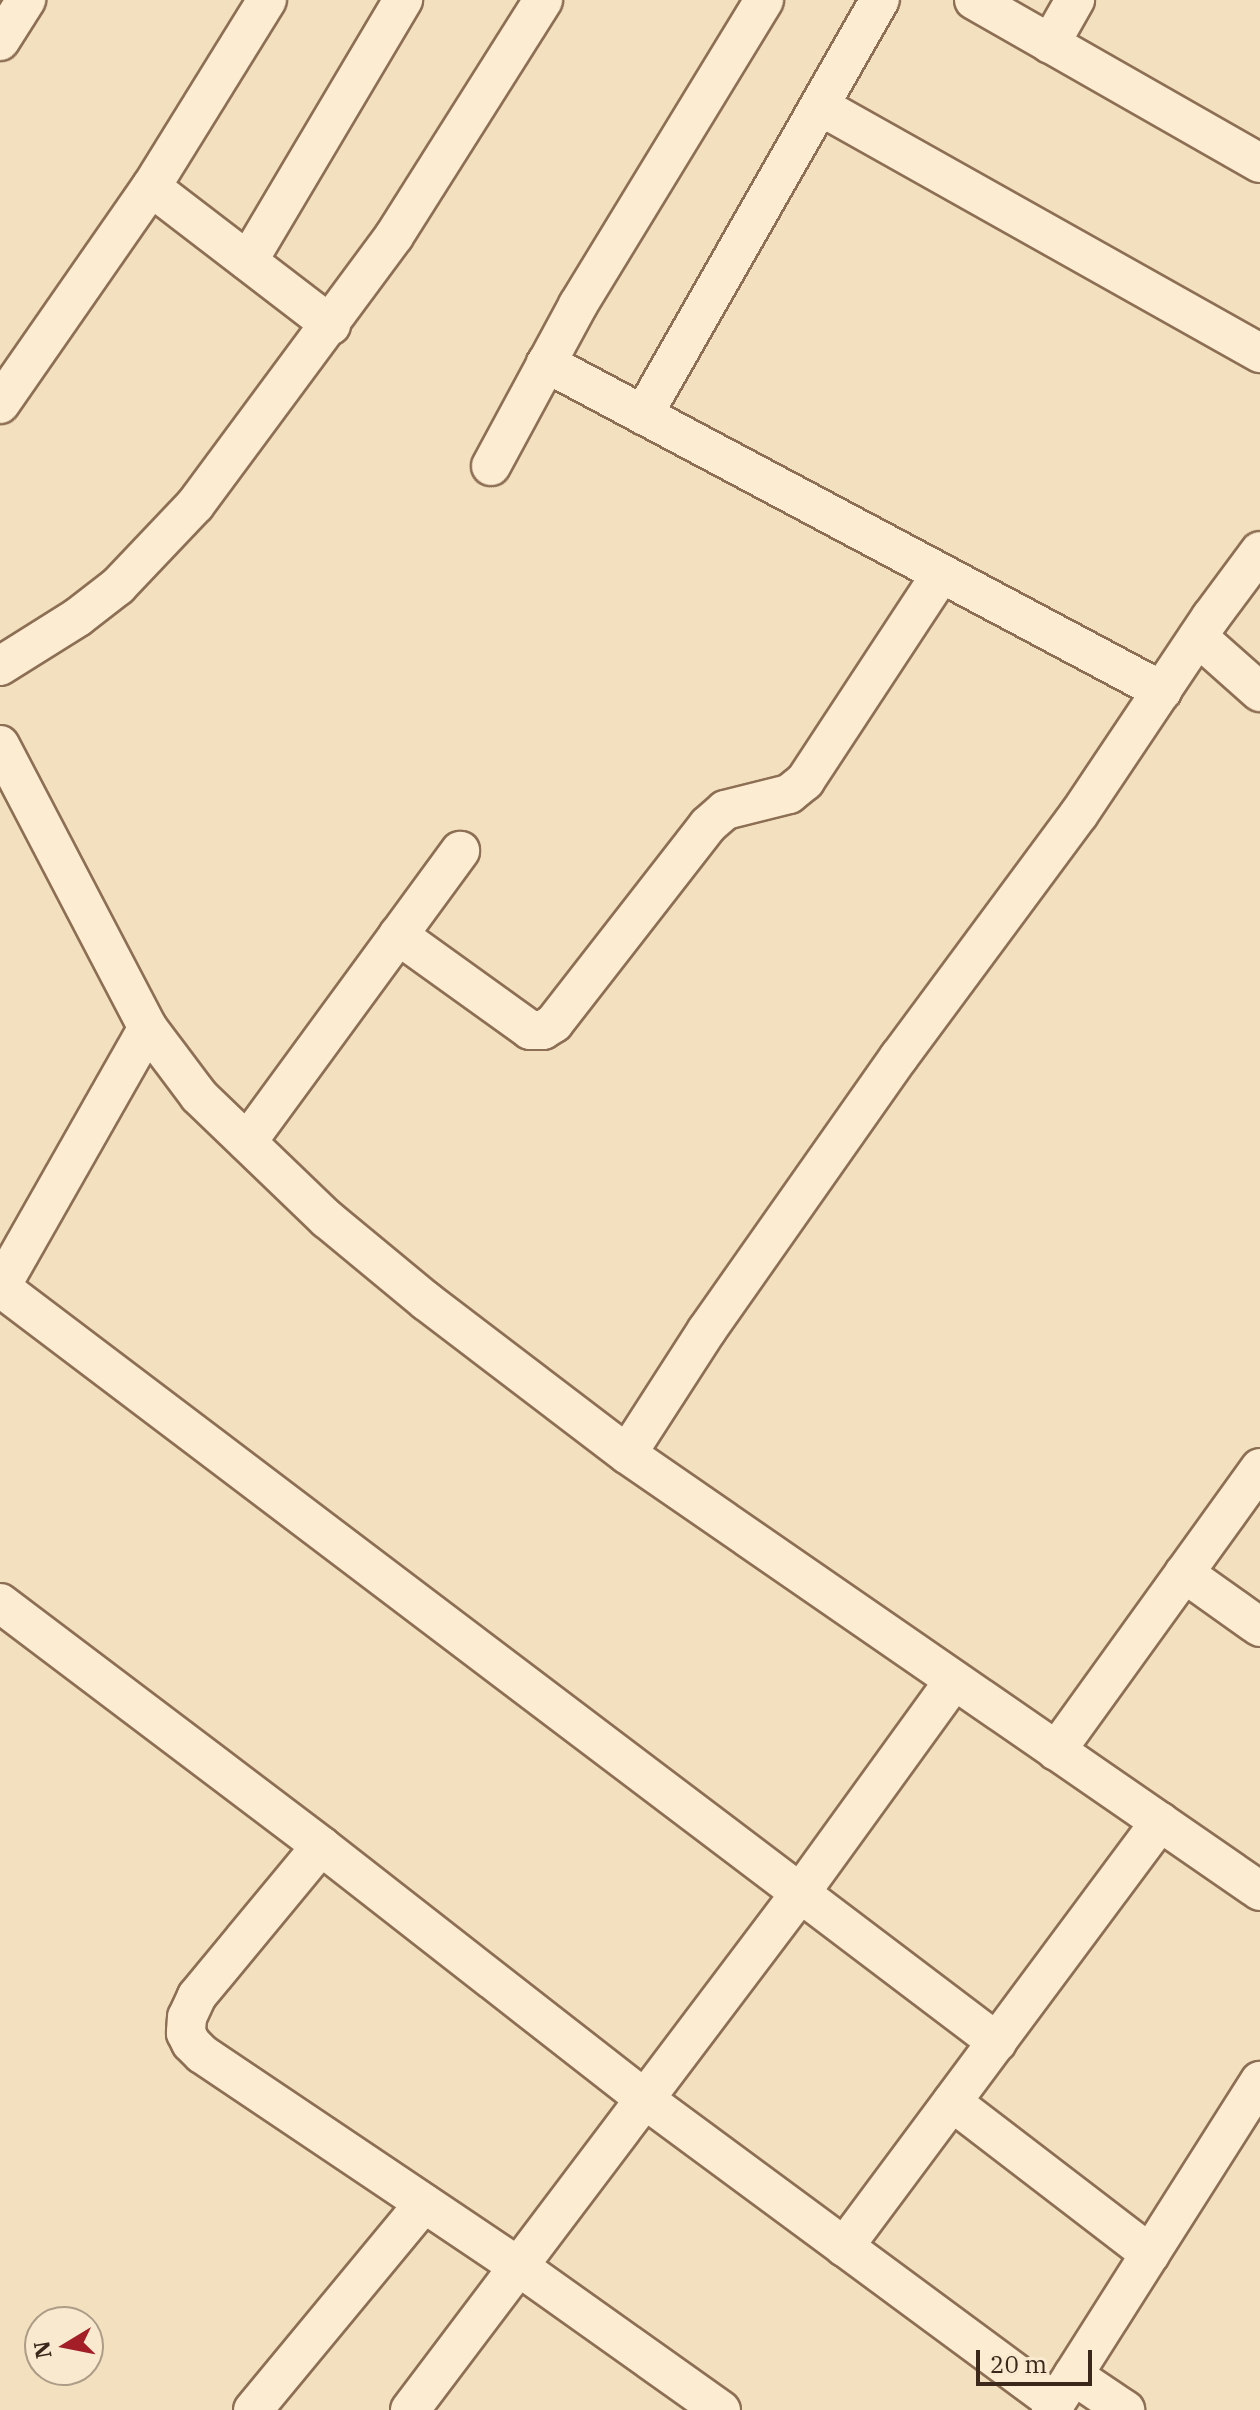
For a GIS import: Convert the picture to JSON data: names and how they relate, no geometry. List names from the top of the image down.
{
  "scale_bar": "20 m",
  "north": "left"
}
